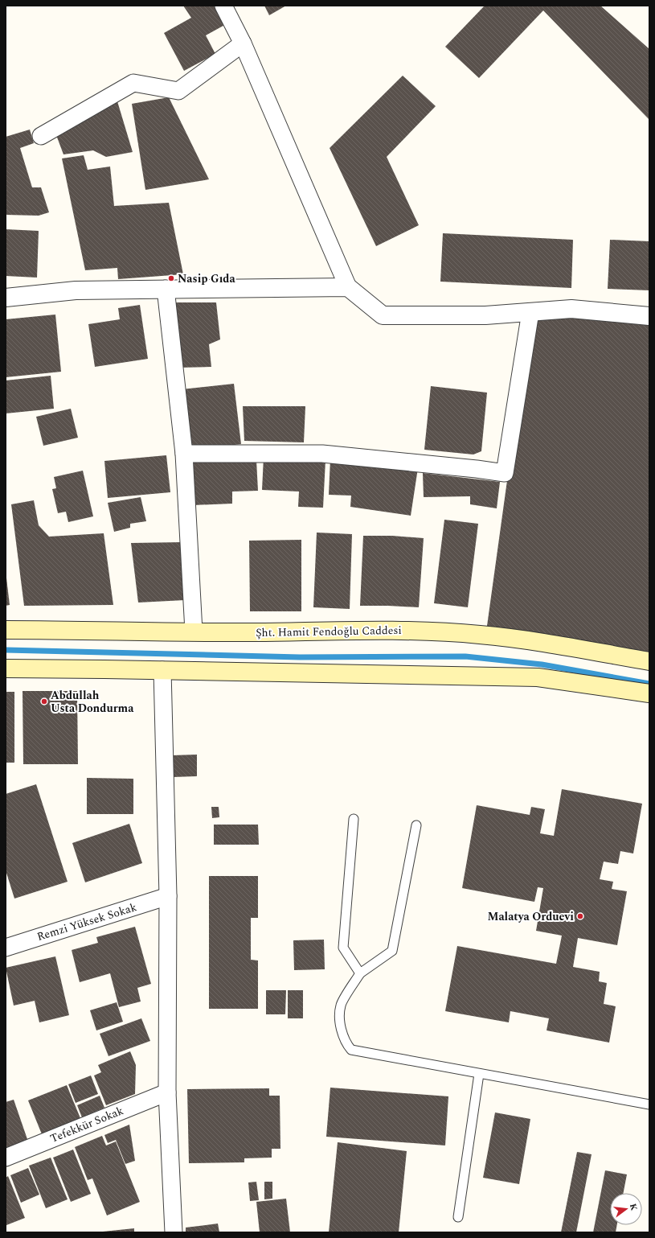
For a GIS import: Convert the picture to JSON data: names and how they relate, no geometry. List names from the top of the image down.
{
  "streets": {
    "main road": ["Şht. Hamit Fendoğlu Caddesi"],
    "street": ["Remzi Yüksek Sokak", "Tefekkür Sokak"]
  },
  "places": ["Nasip Gıda", "Abdullah Usta Dondurma", "Malatya Orduevi"],
  "north": "right"
}
